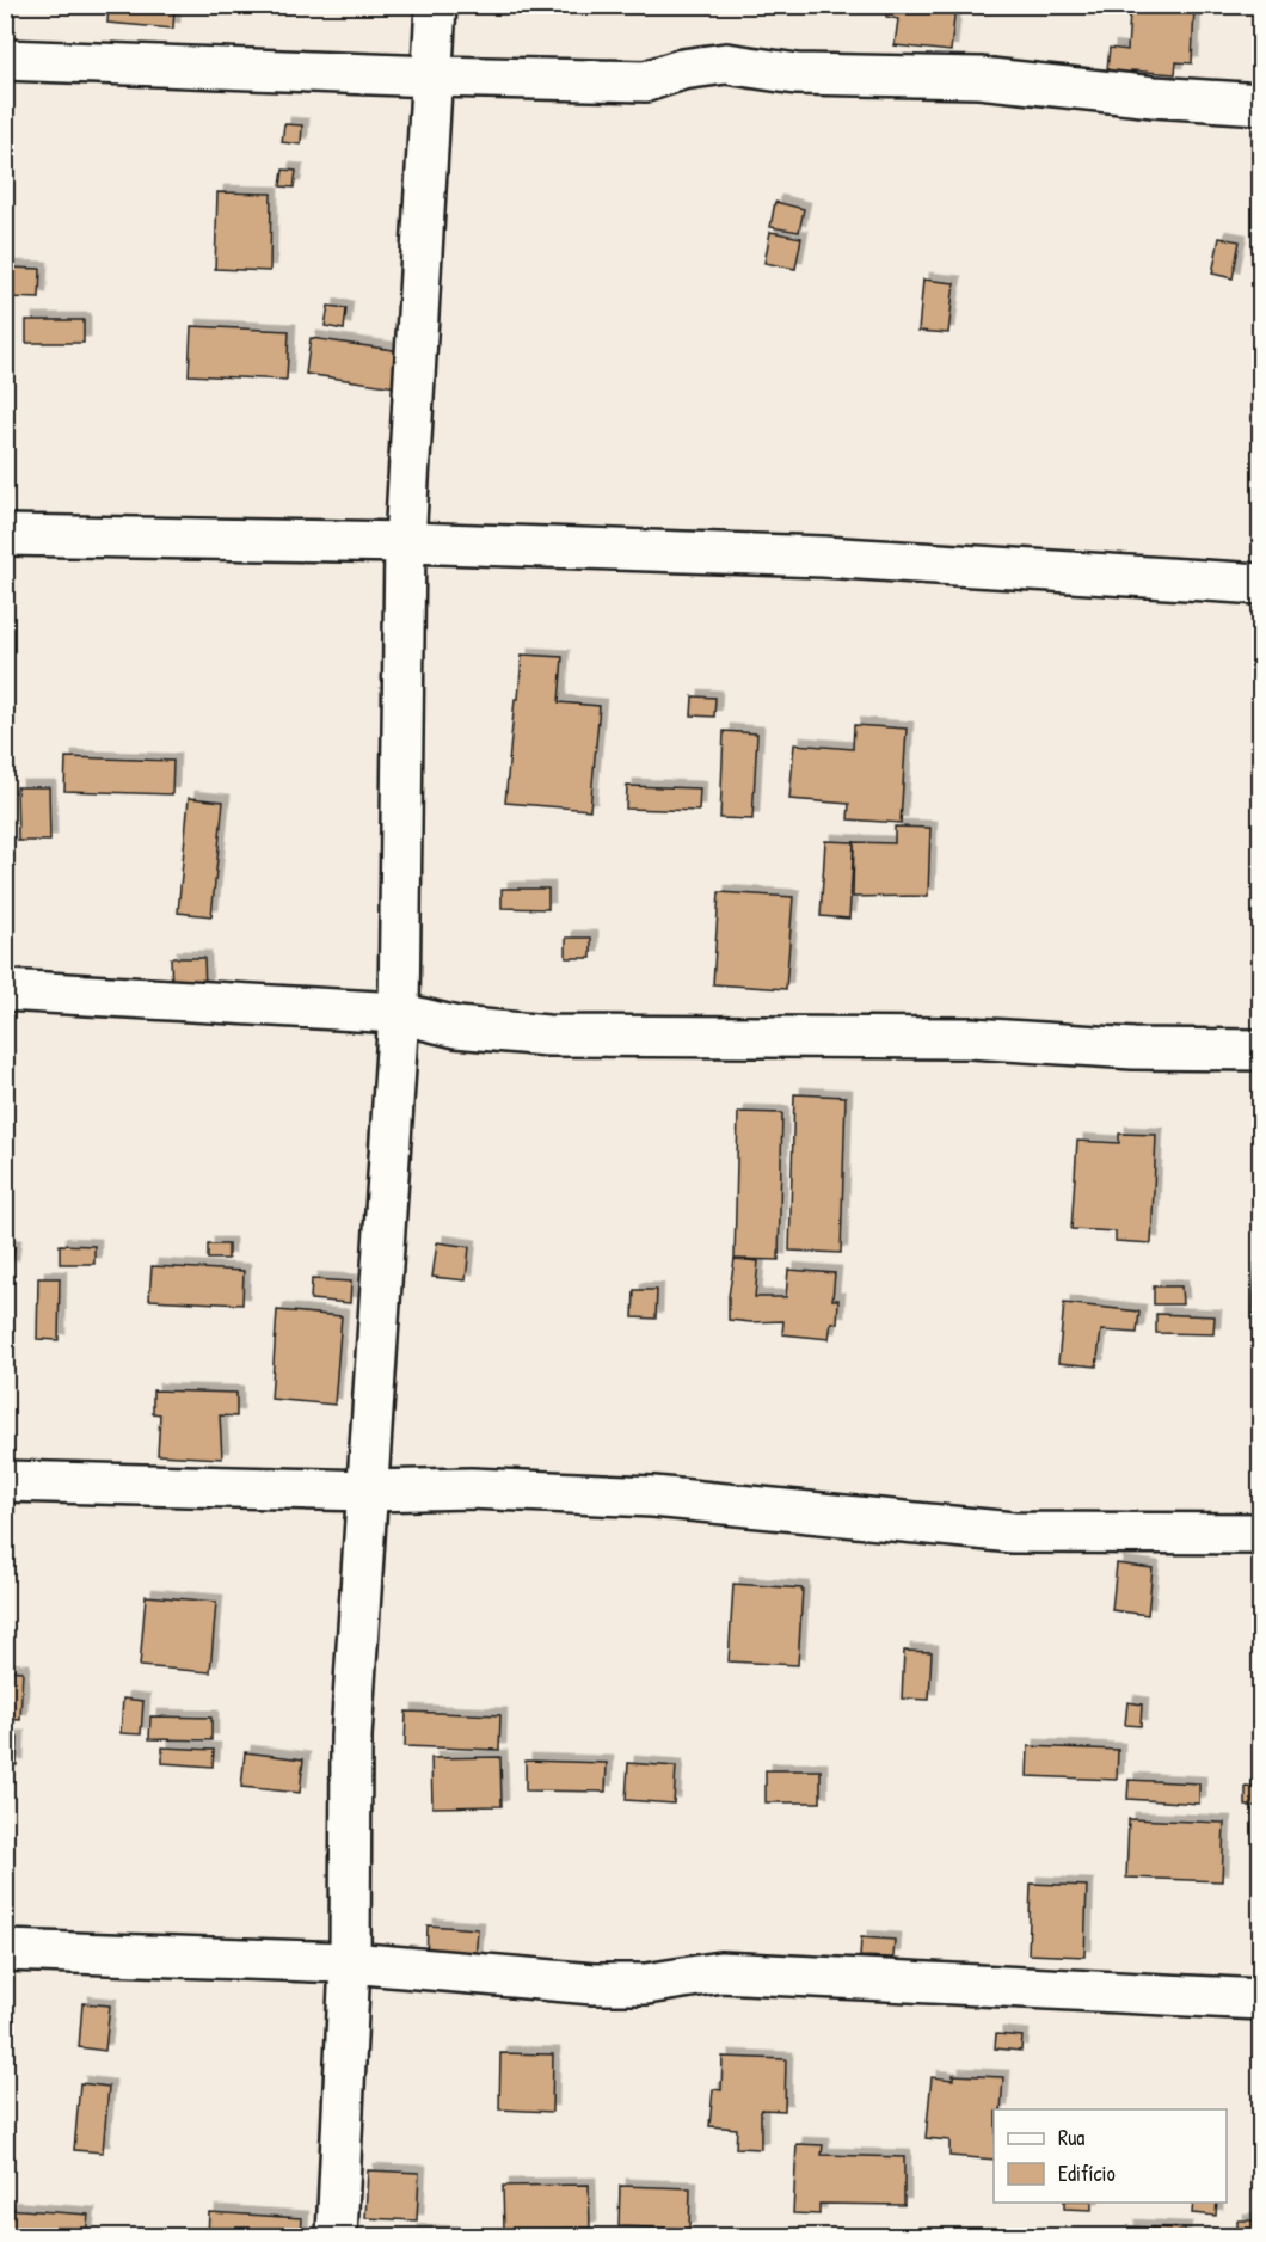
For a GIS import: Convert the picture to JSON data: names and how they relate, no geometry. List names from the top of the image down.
{
  "legend": ["Rua", "Edifício"]
}
